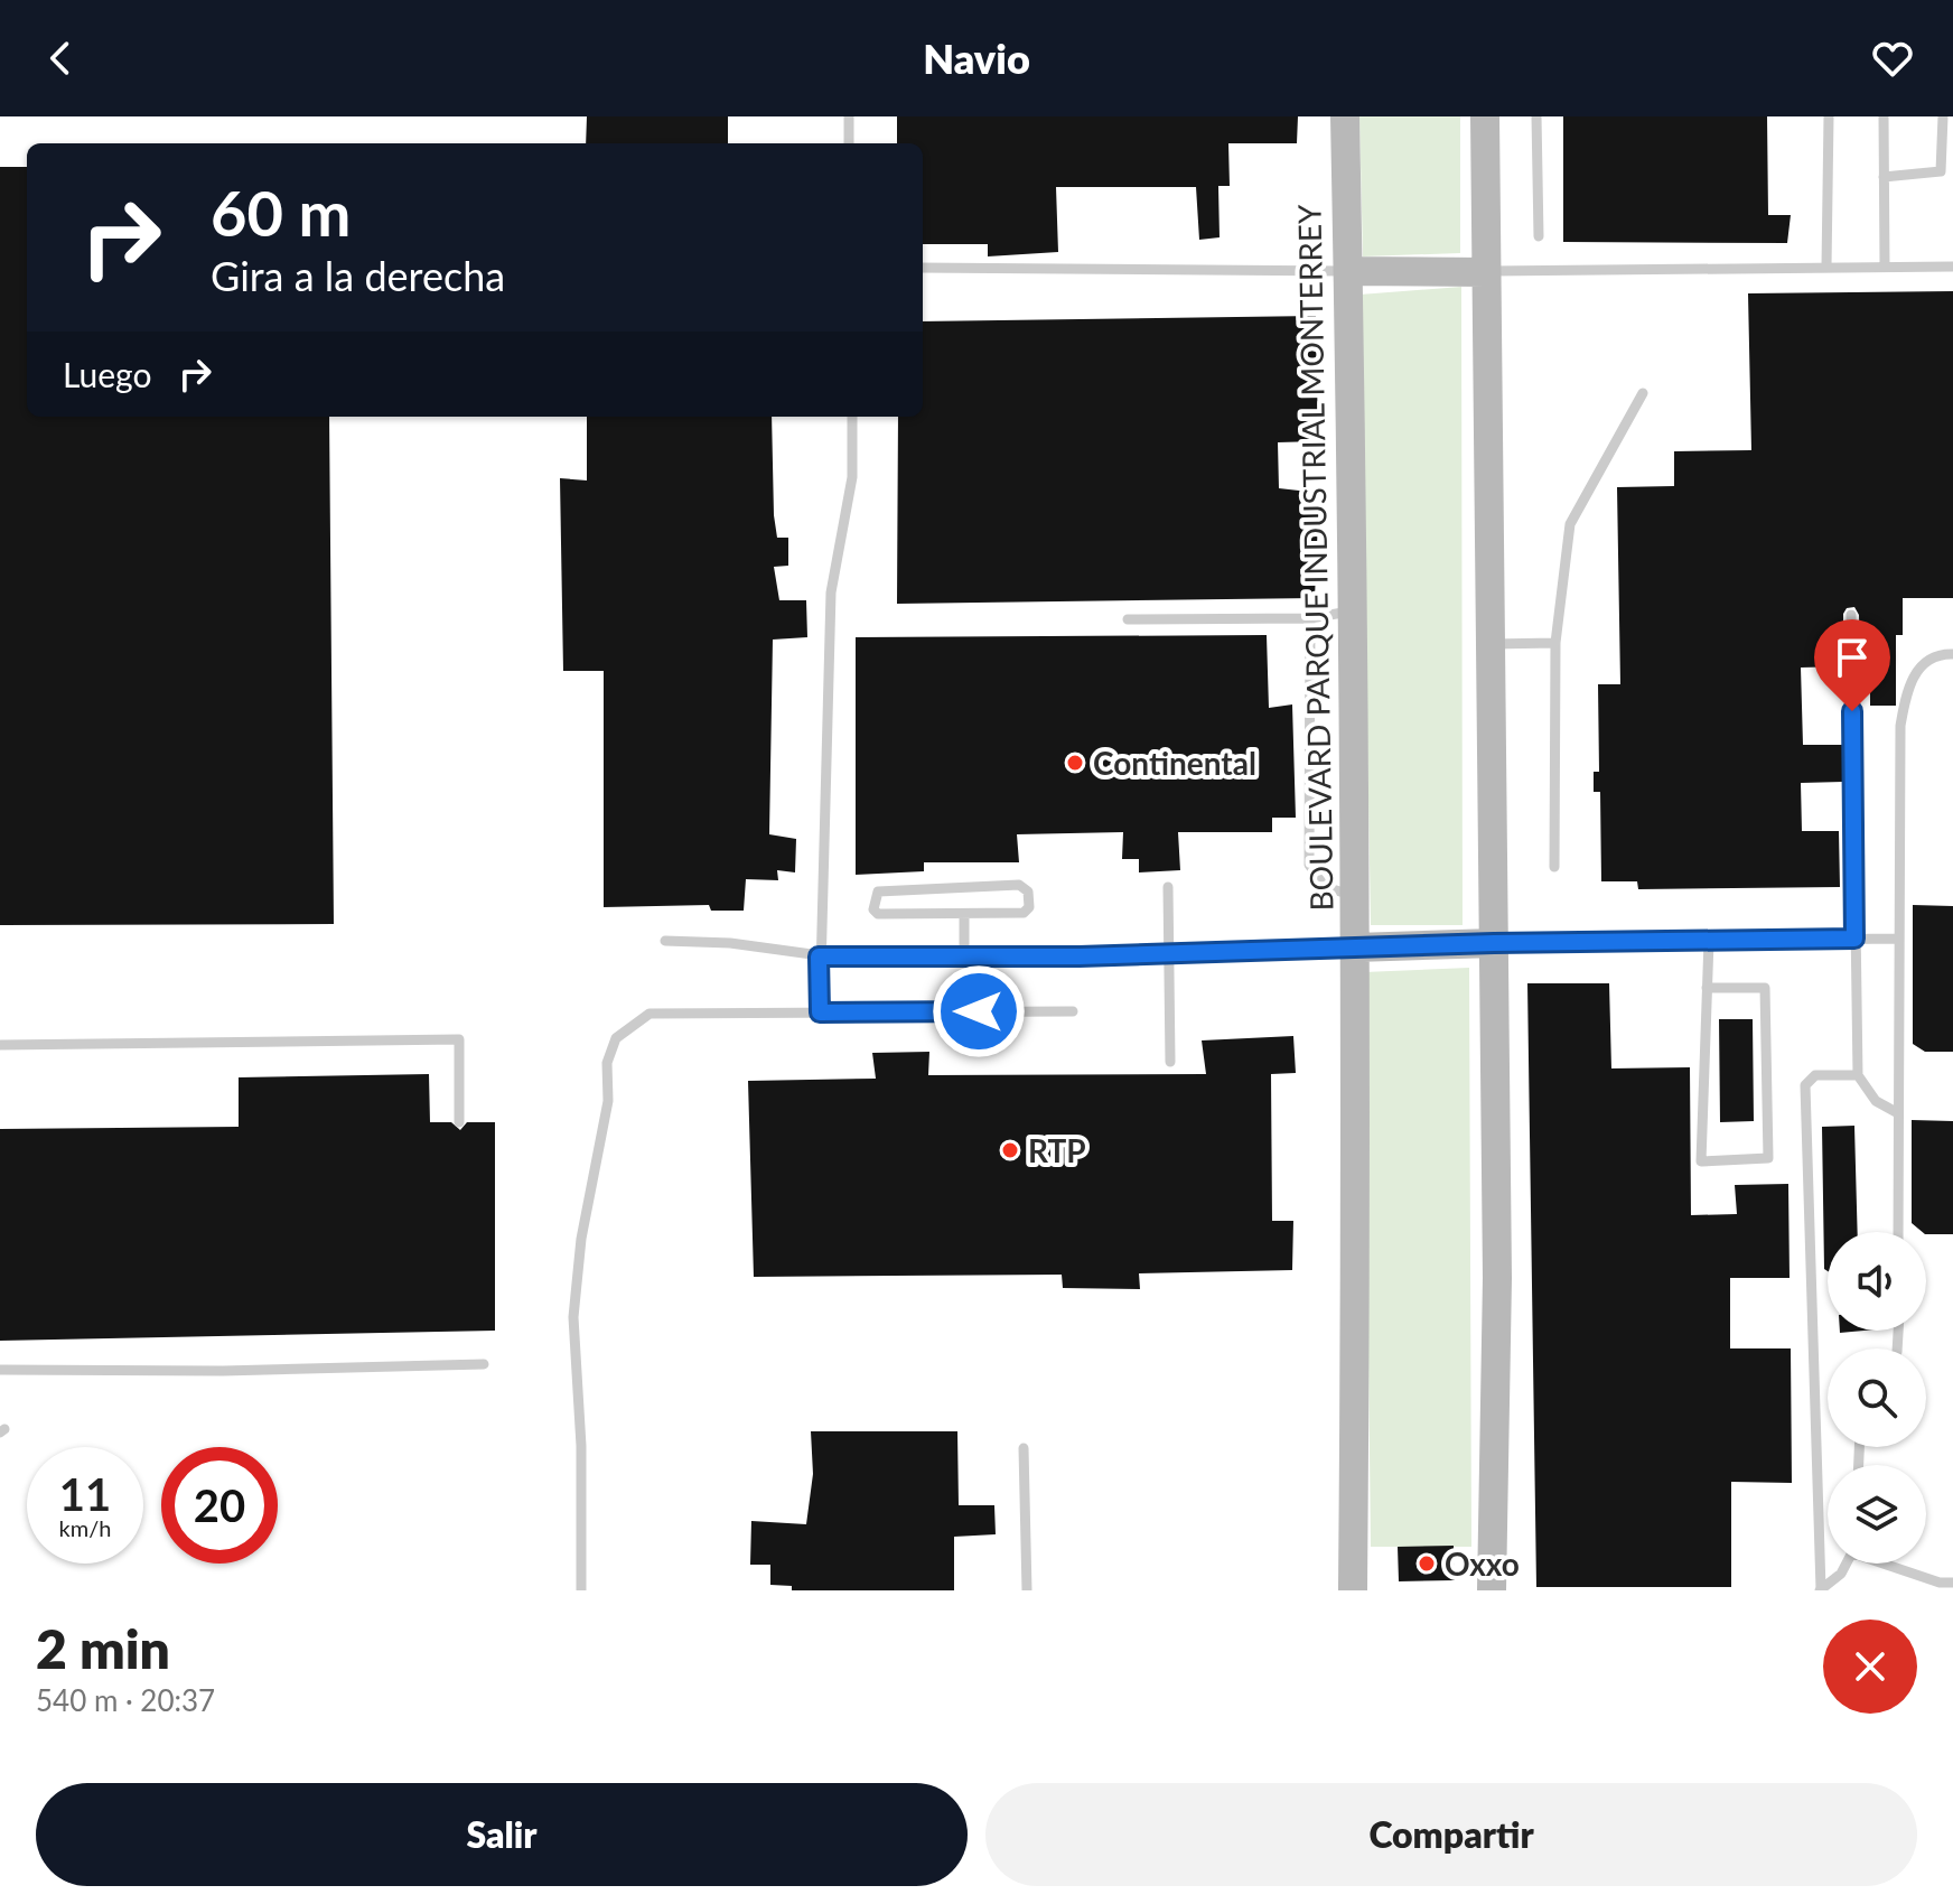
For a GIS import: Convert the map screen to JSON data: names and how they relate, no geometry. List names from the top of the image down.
{
  "streets": {
    "street": ["BOULEVARD PARQUE INDUSTRIAL MONTERREY"]
  },
  "places": ["Continental", "RTP", "Oxxo"],
  "page": {
    "header": "Navio",
    "turn": ["60 m", "Gira a la derecha"],
    "then": "Luego",
    "speed": "11 km/h",
    "limit": "20",
    "heading": ["2 min", "540 m · 20:37"],
    "buttons": ["Salir", "Compartir"]
  }
}
